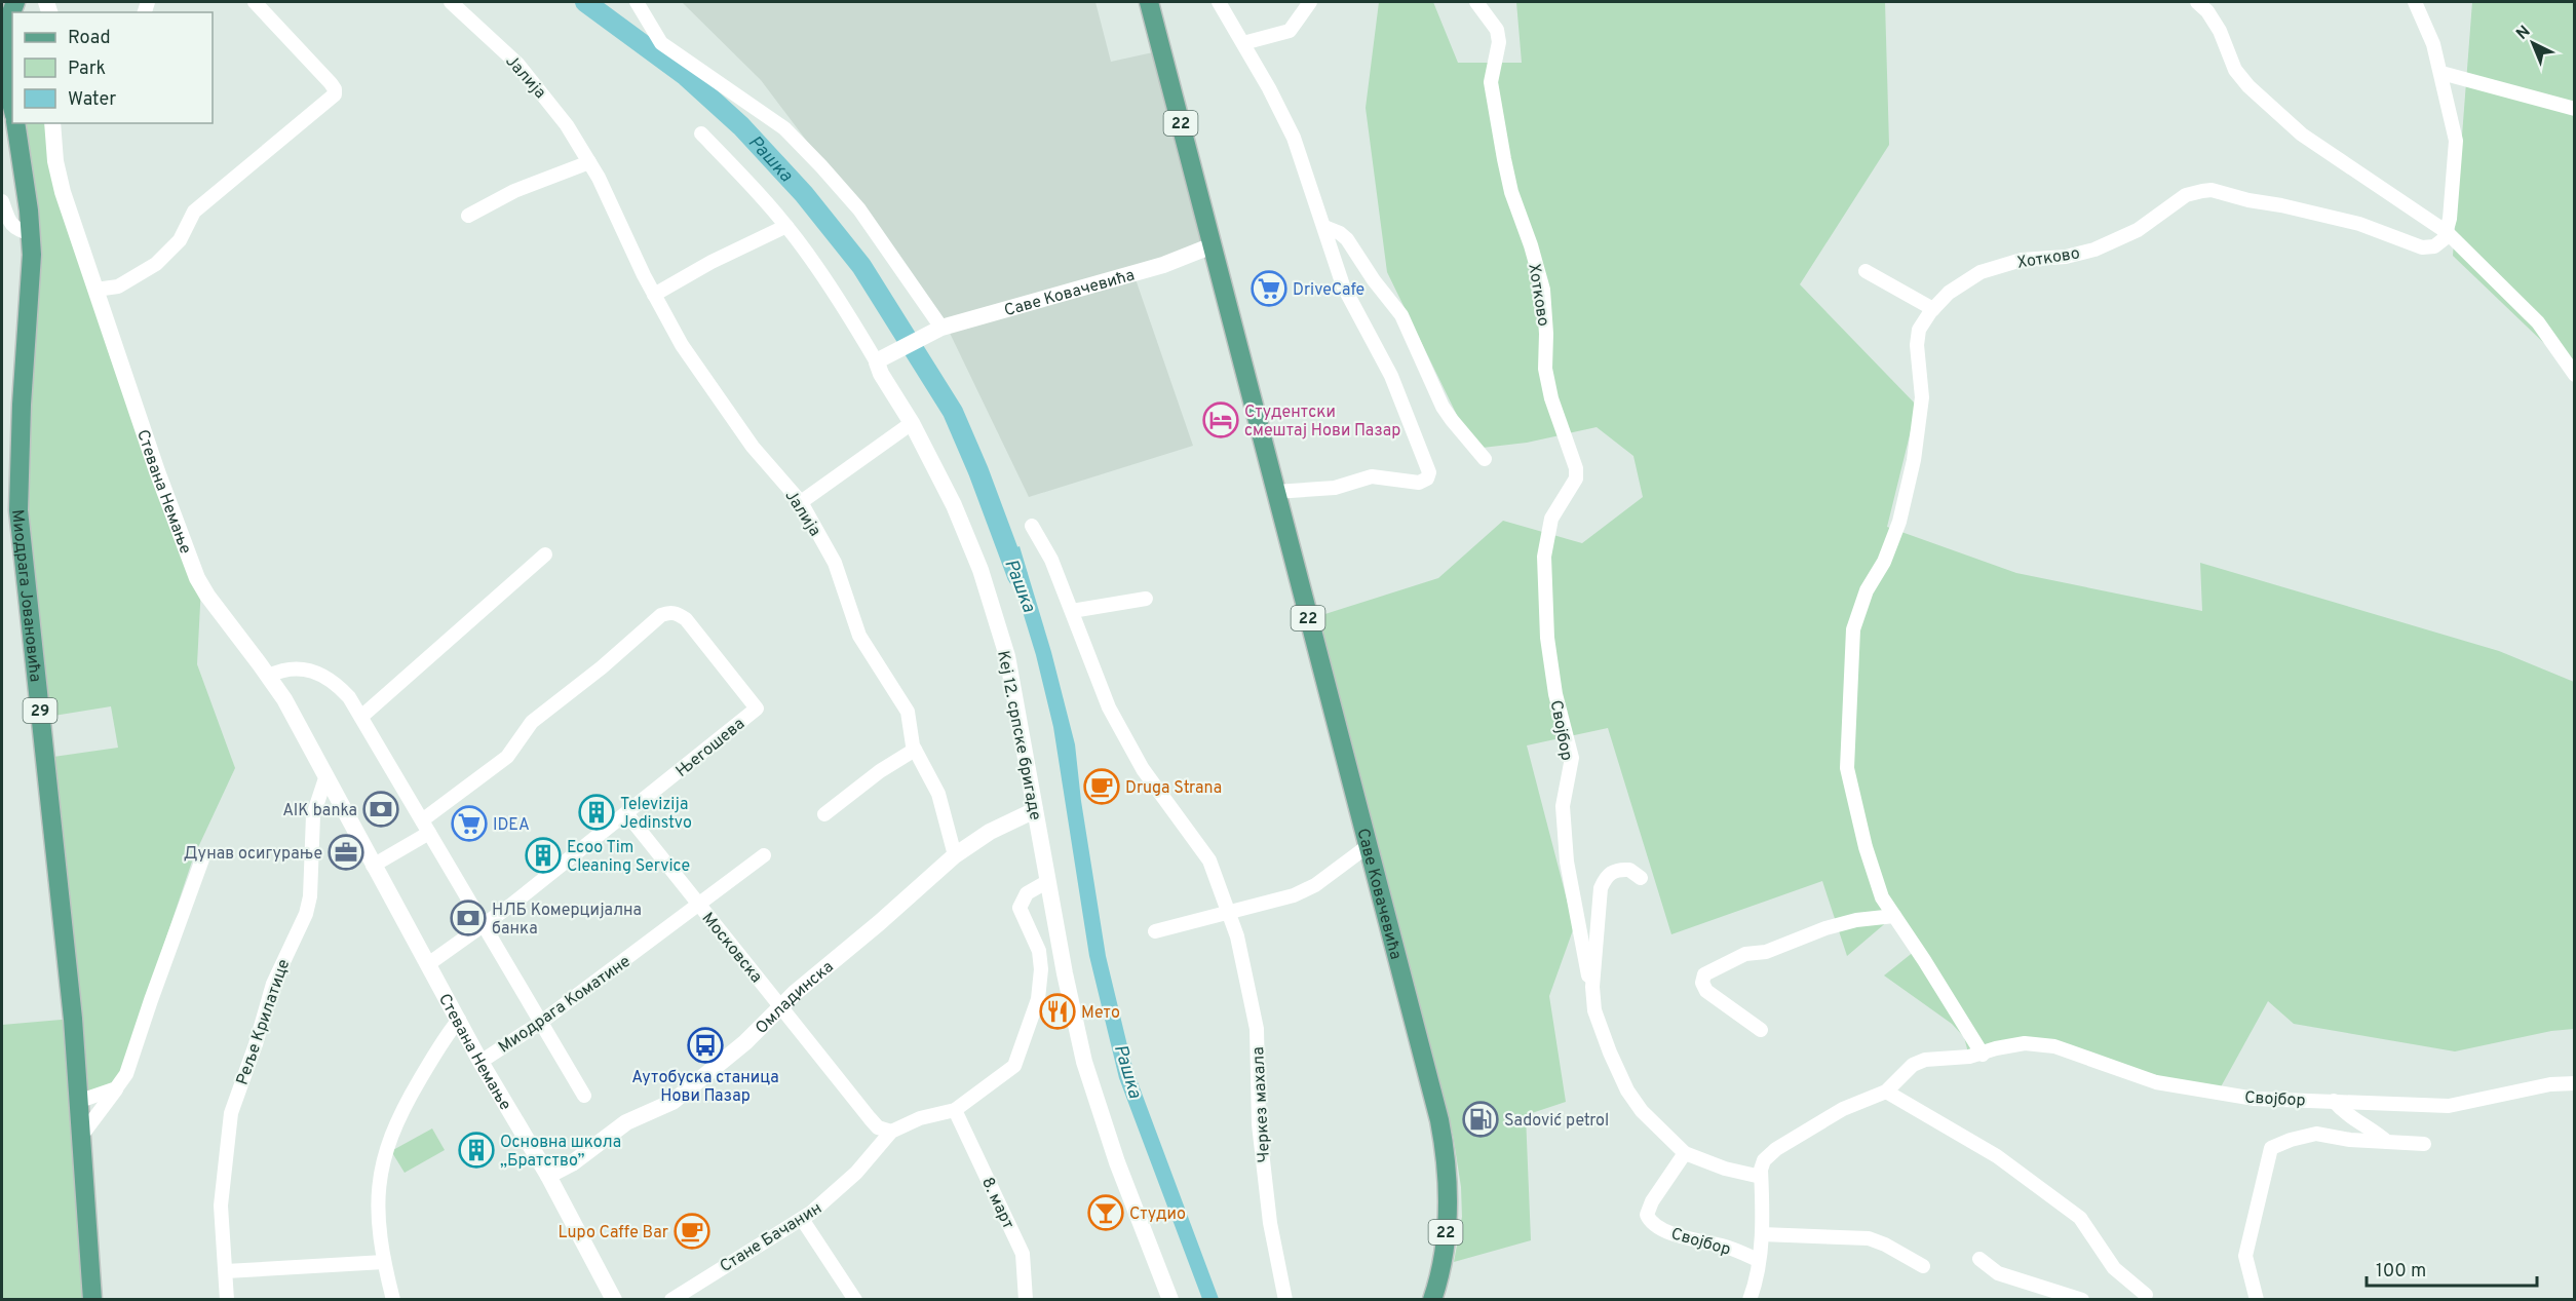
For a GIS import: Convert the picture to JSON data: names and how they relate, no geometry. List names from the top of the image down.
{
  "streets": {
    "main road": [
      "22",
      "Саве Ковачевића",
      "Миодрага Јовановића",
      "29"
    ],
    "street": [
      "Јалија",
      "Хотково",
      "Стевана Немање",
      "Својбор",
      "Кеј 12. српске бригаде",
      "Његошева",
      "Московска",
      "Омладинска",
      "Миодрага Коматине",
      "Реље Крилатице",
      "Черкез махала",
      "8. март",
      "Стане Бачанин"
    ]
  },
  "crossings": [
    ["Јалија", "Омладинска"],
    ["Хотково", "Својбор"],
    ["Саве Ковачевића", "Кеј 12. српске бригаде"],
    ["Стевана Немање", "Његошева"],
    ["Стевана Немање", "Омладинска"],
    ["Стевана Немање", "Миодрага Коматине"],
    ["Стевана Немање", "Реље Крилатице"],
    ["Кеј 12. српске бригаде", "Омладинска"],
    ["Кеј 12. српске бригаде", "Стане Бачанин"],
    ["Његошева", "Московска"],
    ["Московска", "Омладинска"],
    ["Московска", "Миодрага Коматине"],
    ["Московска", "Стане Бачанин"],
    ["8. март", "Стане Бачанин"]
  ],
  "water": ["Рашка"],
  "places": {
    "supermarket": ["DriveCafe", "IDEA"],
    "hotel": ["Студентски смештај Нови Пазар"],
    "cafe": ["Druga Strana", "Lupo Caffe Bar"],
    "bank": ["AIK banka", "НЛБ Комерцијална банка"],
    "building": ["Televizija Jedinstvo", "Ecoo Tim Cleaning Service", "Основна школа „Братство”"],
    "office": ["Дунав осигурање"],
    "restaurant": ["Мето"],
    "bus stop": ["Аутобуска станица Нови Пазар"],
    "fuel station": ["Sadović petrol"],
    "bar": ["Студио"]
  },
  "legend": ["Road", "Park", "Water"],
  "scale_bar": "100 m",
  "north": "top left"
}
